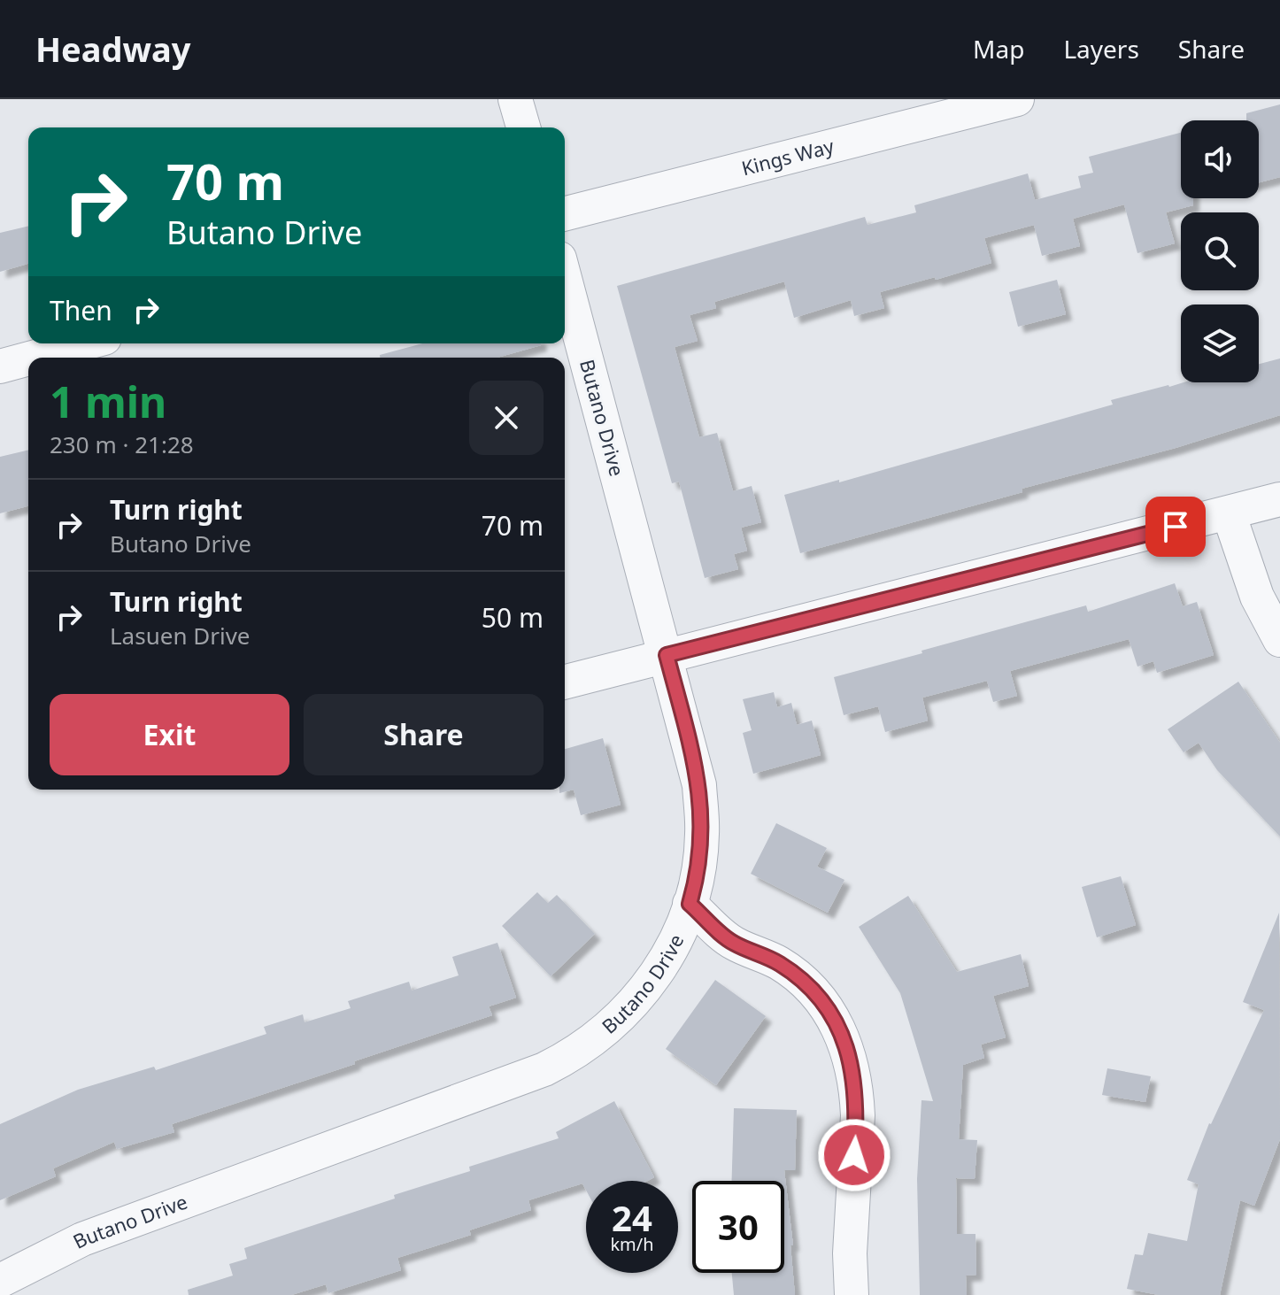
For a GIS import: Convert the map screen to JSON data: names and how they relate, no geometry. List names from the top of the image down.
{
  "streets": {
    "street": ["Kings Way", "Butano Drive"]
  },
  "page": {
    "header": "Headway",
    "nav": ["Map", "Layers", "Share"],
    "turn": ["70 m", "Butano Drive"],
    "then": "Then",
    "heading": ["1 min", "230 m · 21:28"],
    "list": [
      {
        "name": "Turn right",
        "note": "Butano Drive",
        "value": "70 m"
      },
      {
        "name": "Turn right",
        "note": "Lasuen Drive",
        "value": "50 m"
      }
    ],
    "buttons": ["Exit", "Share"],
    "speed": "24 km/h",
    "limit": "30"
  }
}
